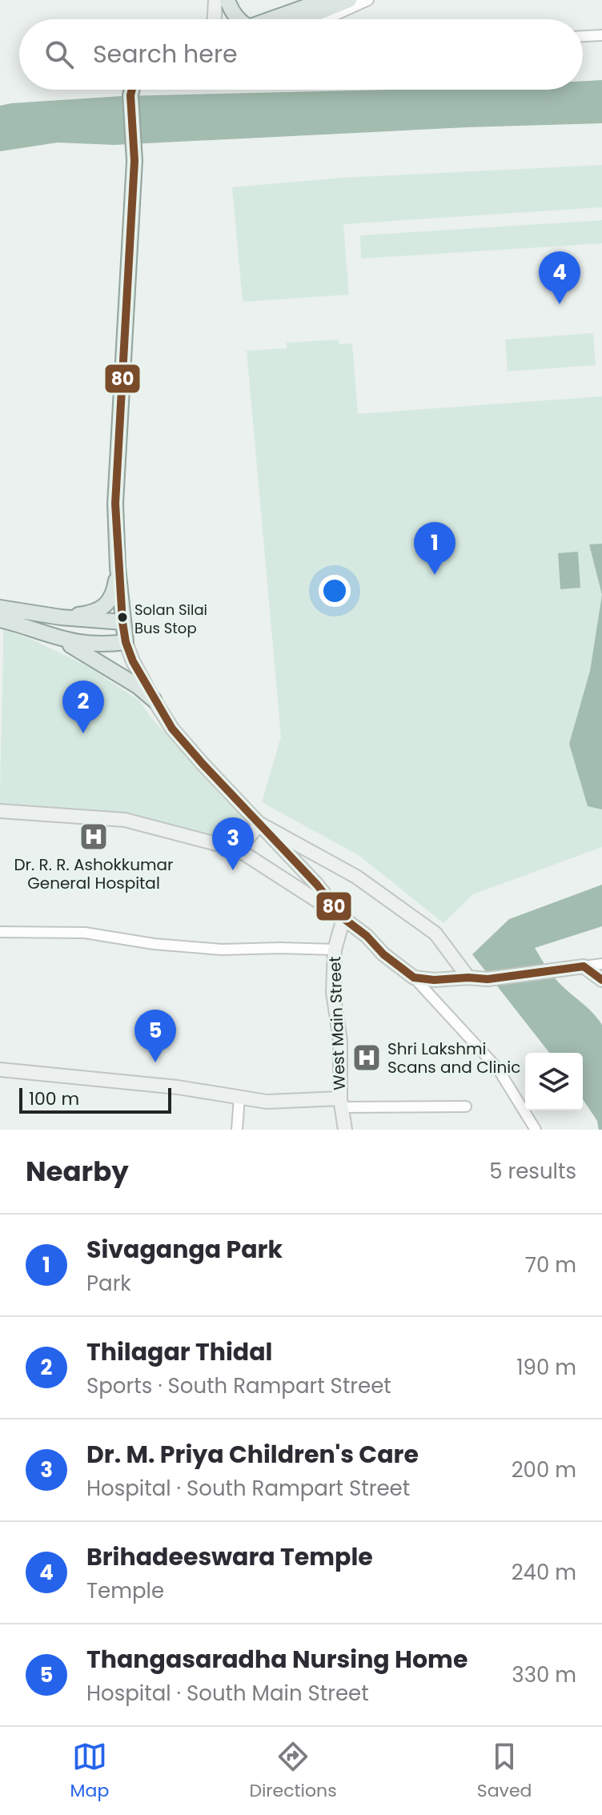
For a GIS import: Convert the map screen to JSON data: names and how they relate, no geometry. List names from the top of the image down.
{
  "streets": {
    "street": ["West Main Street"]
  },
  "places": {
    "other": ["Solan Silai Bus Stop"],
    "hospital": ["Dr. R. R. Ashokkumar General Hospital", "Shri Lakshmi Scans and Clinic"]
  },
  "lines": ["transit line 80"],
  "scale_bar": "100 m",
  "page": {
    "search": "Search here",
    "pins": [
      "4",
      "1",
      "2",
      "3",
      "5"
    ],
    "scale": "100 m",
    "heading": ["Nearby", "5 results"],
    "list": [
      {
        "mark": "1",
        "name": "Sivaganga Park",
        "note": "Park",
        "value": "70 m"
      },
      {
        "mark": "2",
        "name": "Thilagar Thidal",
        "note": "Sports · South Rampart Street",
        "value": "190 m"
      },
      {
        "mark": "3",
        "name": "Dr. M. Priya Children's Care",
        "note": "Hospital · South Rampart Street",
        "value": "200 m"
      },
      {
        "mark": "4",
        "name": "Brihadeeswara Temple",
        "note": "Temple",
        "value": "240 m"
      },
      {
        "mark": "5",
        "name": "Thangasaradha Nursing Home",
        "note": "Hospital · South Main Street",
        "value": "330 m"
      }
    ],
    "nav": ["Map", "Directions", "Saved"]
  }
}
